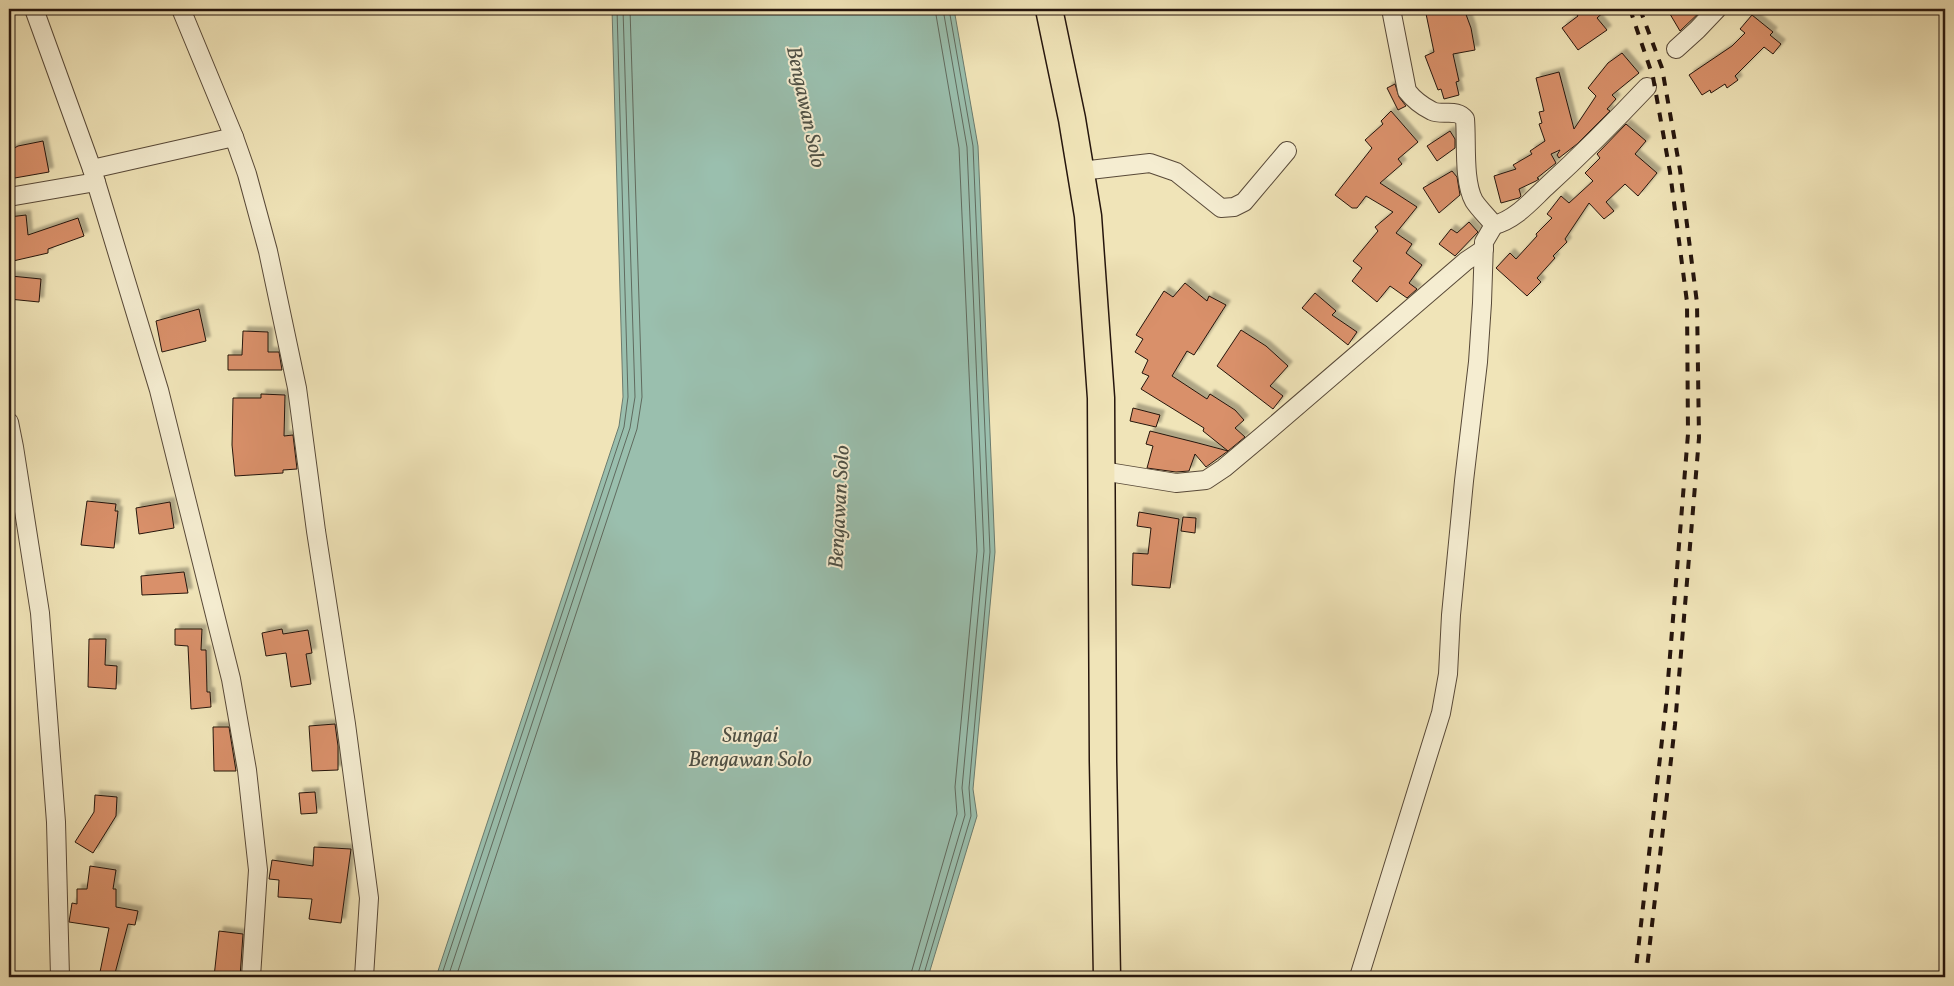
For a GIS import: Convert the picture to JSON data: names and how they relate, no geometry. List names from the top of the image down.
{
  "water": ["Bengawan Solo", "Sungai Bengawan Solo"]
}
